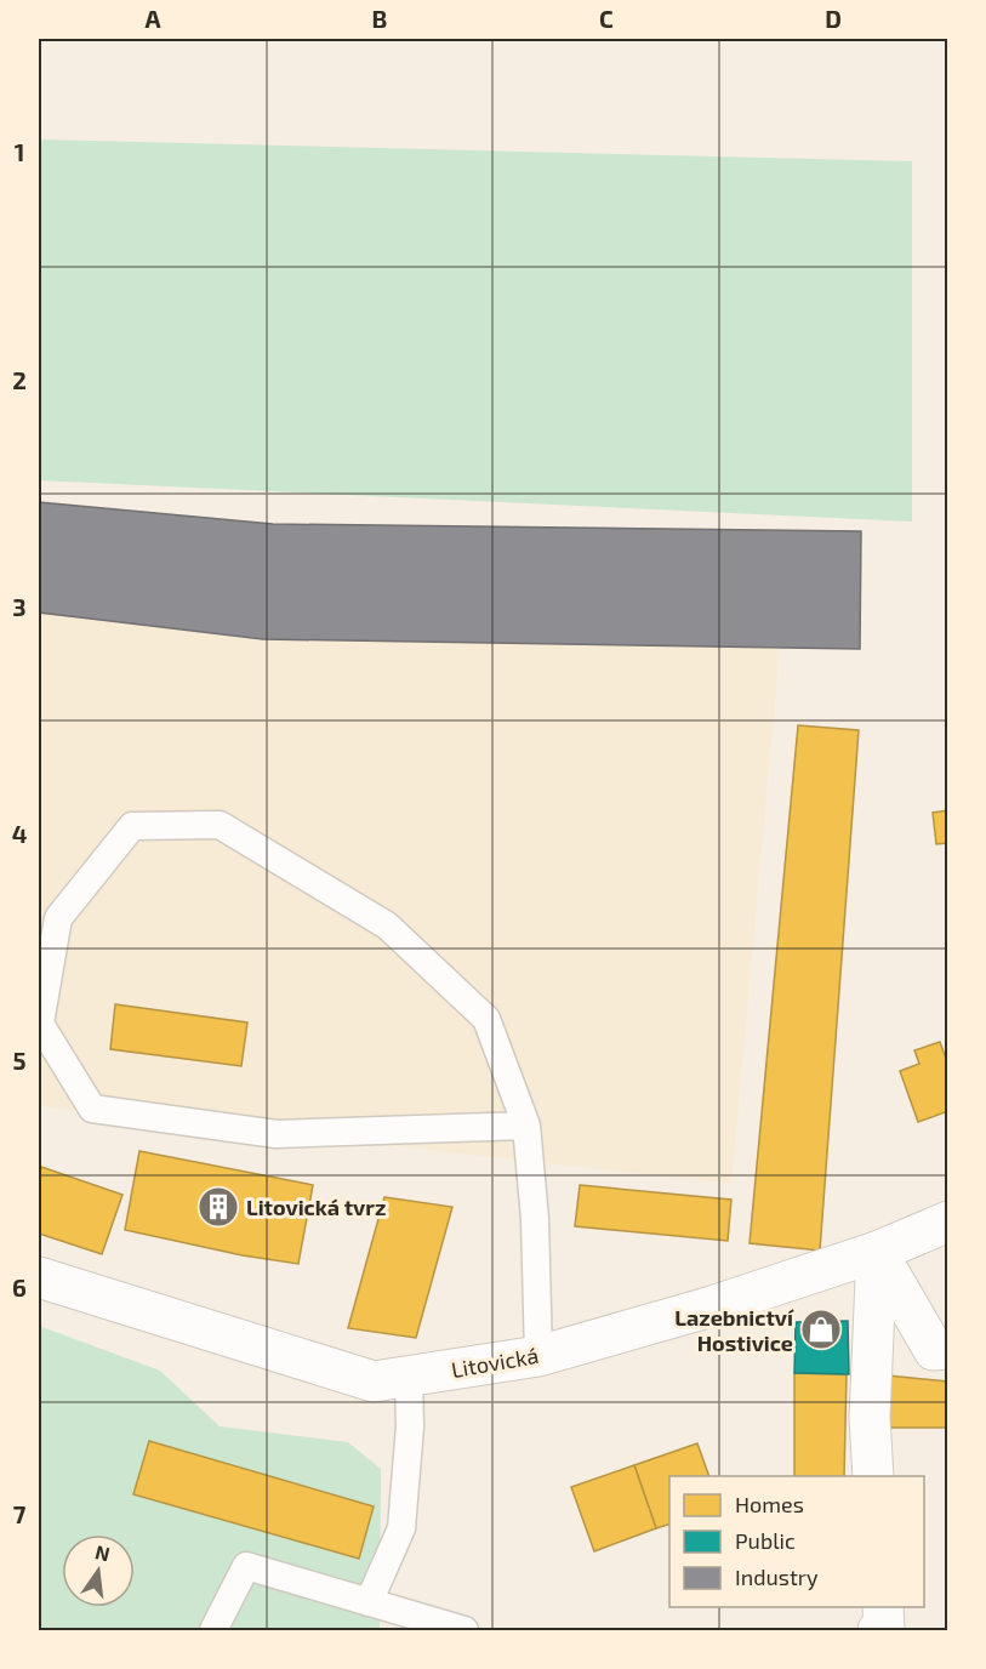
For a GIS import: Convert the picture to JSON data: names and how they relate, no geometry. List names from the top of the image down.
{
  "streets": {
    "street": ["Litovická"]
  },
  "places": {
    "building": ["Litovická tvrz"],
    "shop": ["Lazebnictví Hostivice"]
  },
  "legend": ["Homes", "Public", "Industry"],
  "north": "top",
  "grid": {
    "columns": [
      "A",
      "B",
      "C",
      "D"
    ],
    "rows": [
      "1",
      "2",
      "3",
      "4",
      "5",
      "6",
      "7"
    ]
  }
}
